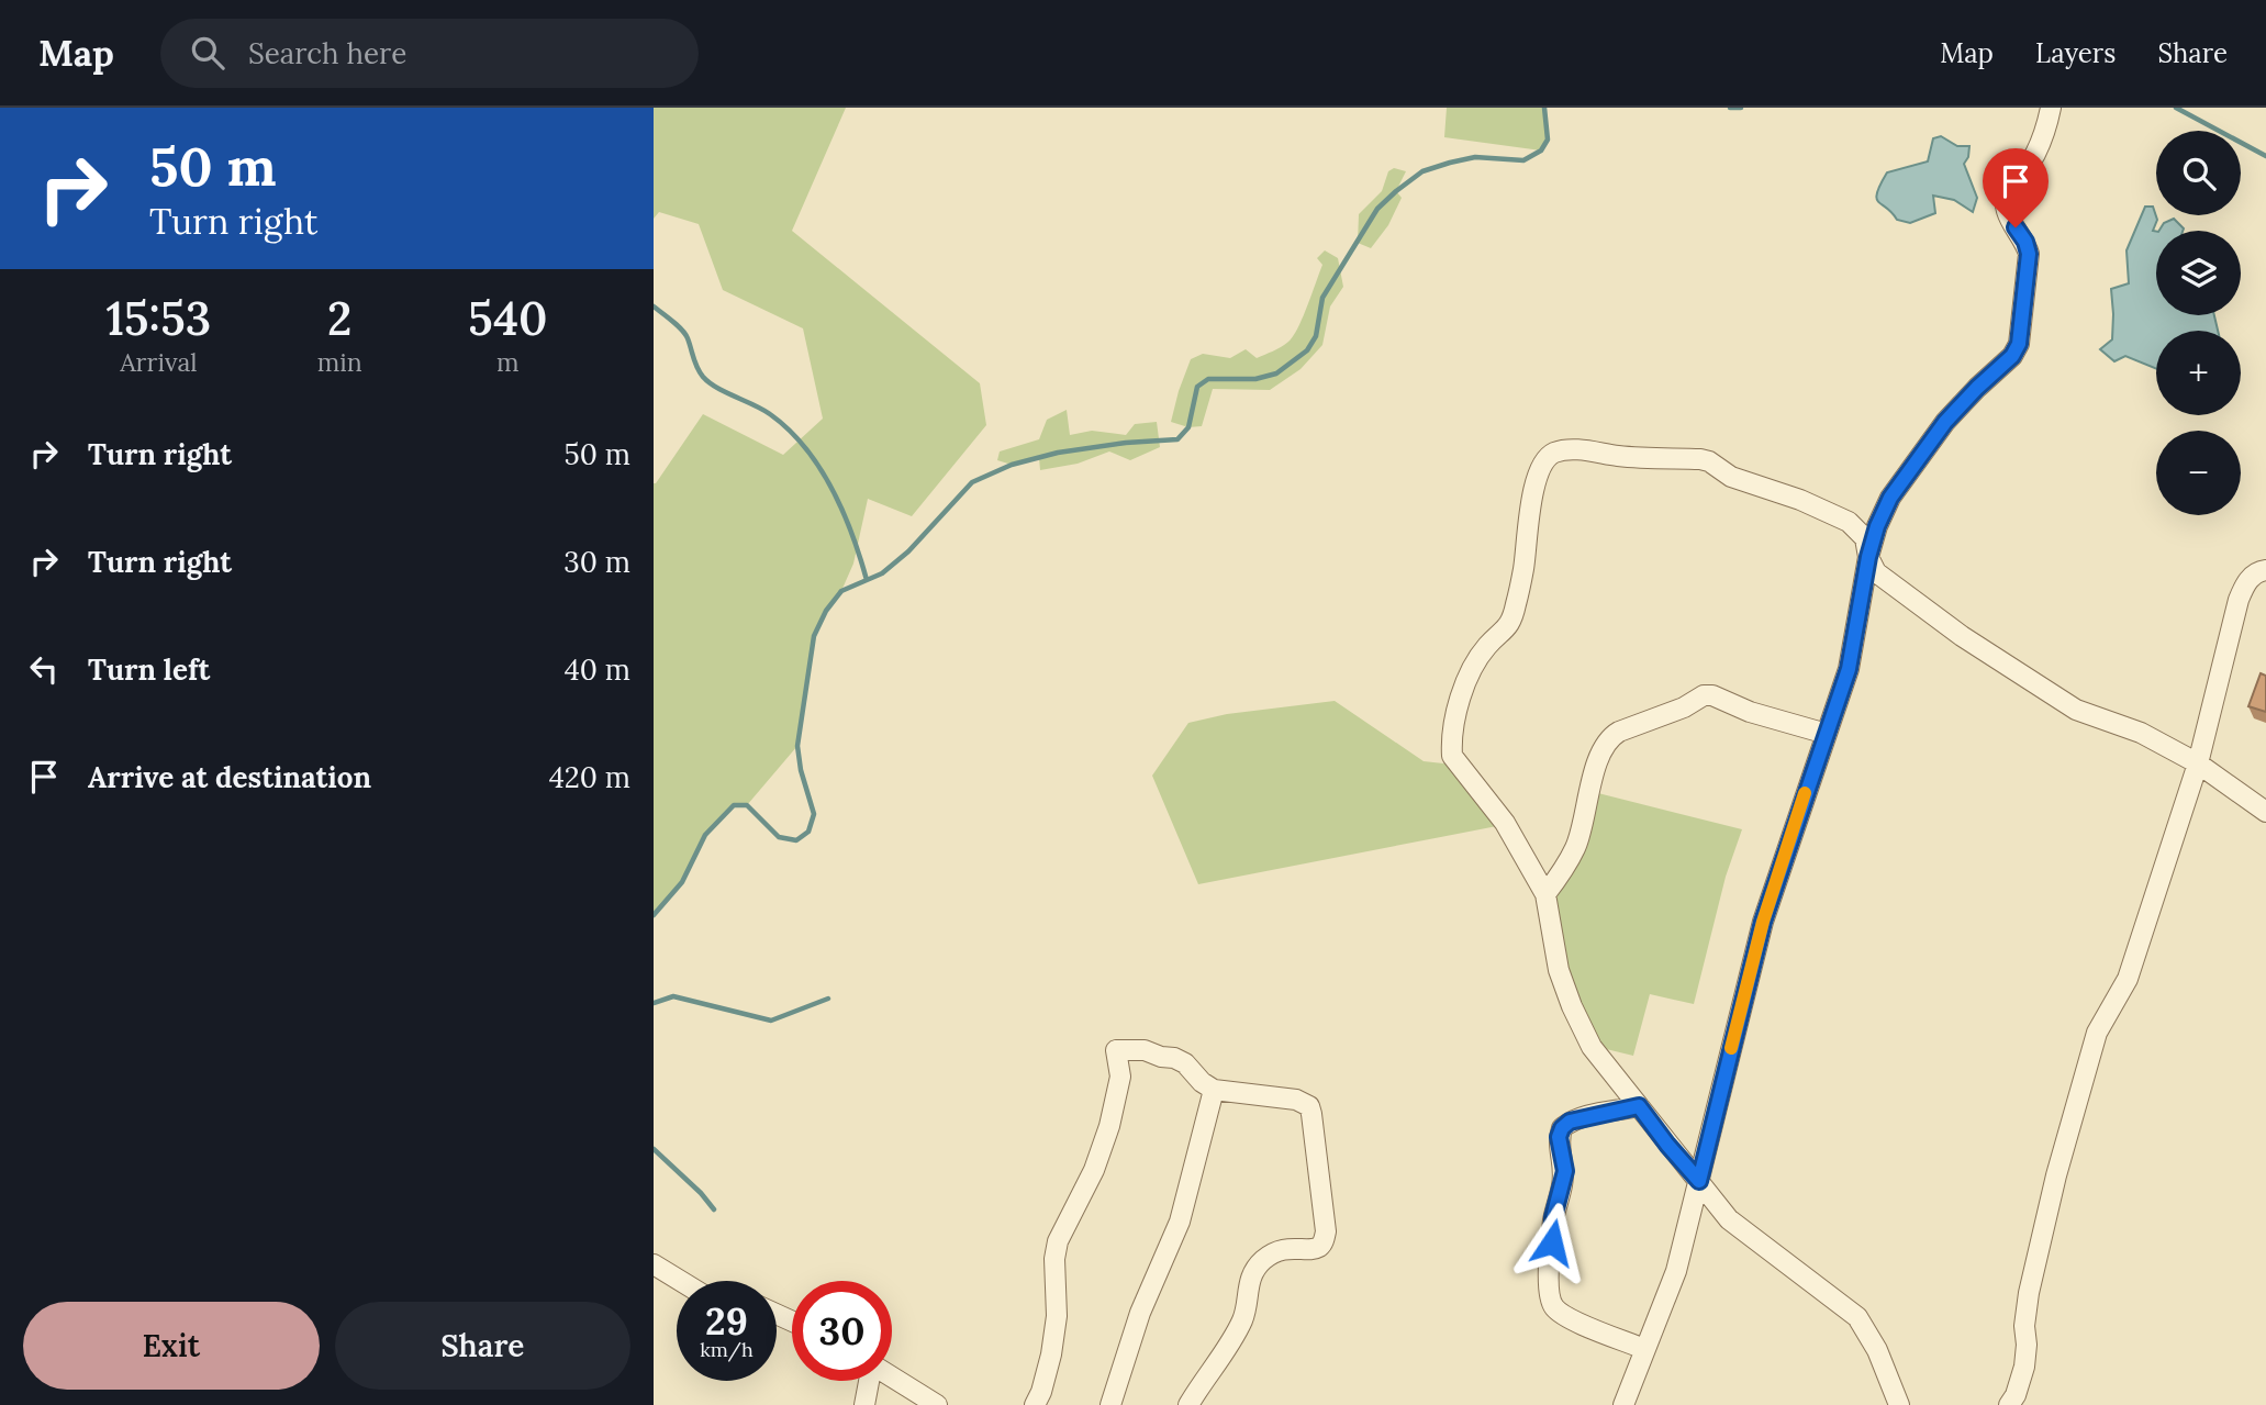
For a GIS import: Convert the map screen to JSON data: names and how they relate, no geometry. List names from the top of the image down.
{
  "page": {
    "header": "Map",
    "search": "Search here",
    "nav": ["Map", "Layers", "Share"],
    "turn": ["50 m", "Turn right"],
    "map_buttons": ["+", "−"],
    "eta": [
      "15:53",
      "Arrival",
      "2",
      "min",
      "540",
      "m"
    ],
    "list": [
      {
        "name": "Turn right",
        "value": "50 m"
      },
      {
        "name": "Turn right",
        "value": "30 m"
      },
      {
        "name": "Turn left",
        "value": "40 m"
      },
      {
        "name": "Arrive at destination",
        "value": "420 m"
      }
    ],
    "speed": "29 km/h",
    "limit": "30",
    "buttons": ["Exit", "Share"]
  }
}
